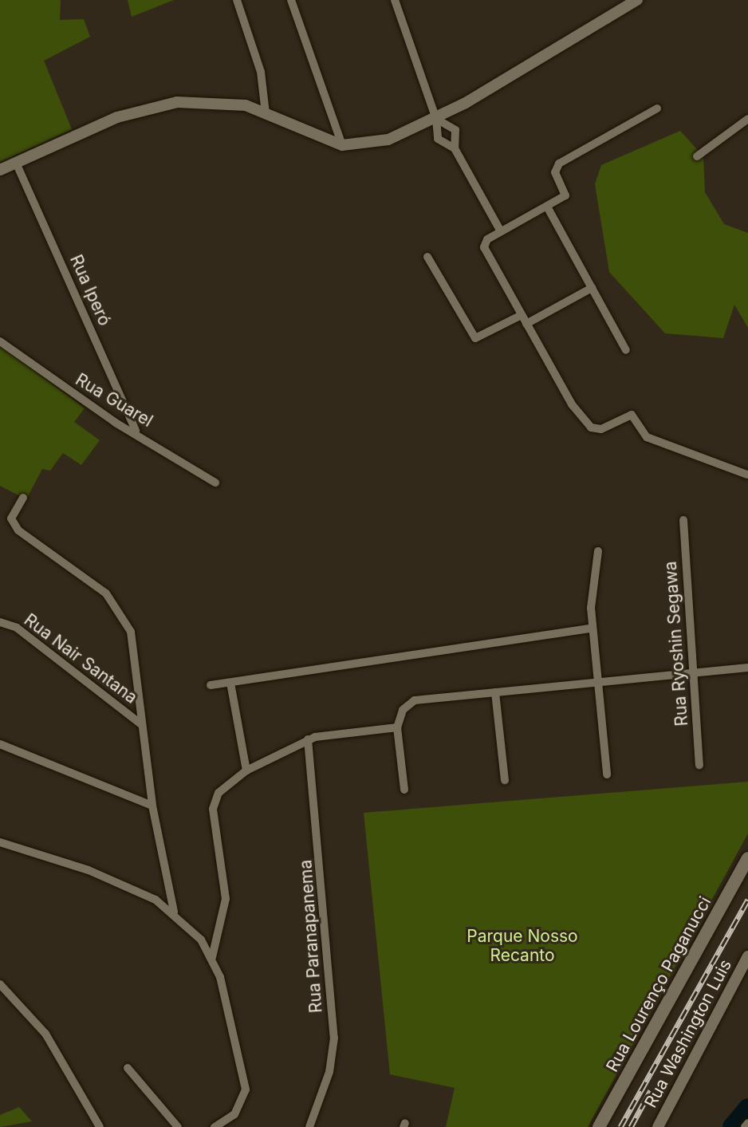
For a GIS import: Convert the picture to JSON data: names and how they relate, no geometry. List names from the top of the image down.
{
  "streets": {
    "main road": ["Rua Lourenço Paganucci"],
    "street": [
      "Rua Iperó",
      "Rua Guarel",
      "Rua Ryoshin Segawa",
      "Rua Nair Santana",
      "Rua Paranapanema",
      "Rua Washington Luis"
    ]
  },
  "crossings": [
    ["Rua Iperó", "Rua Guarel"]
  ],
  "parks": ["Parque Nosso Recanto"]
}
